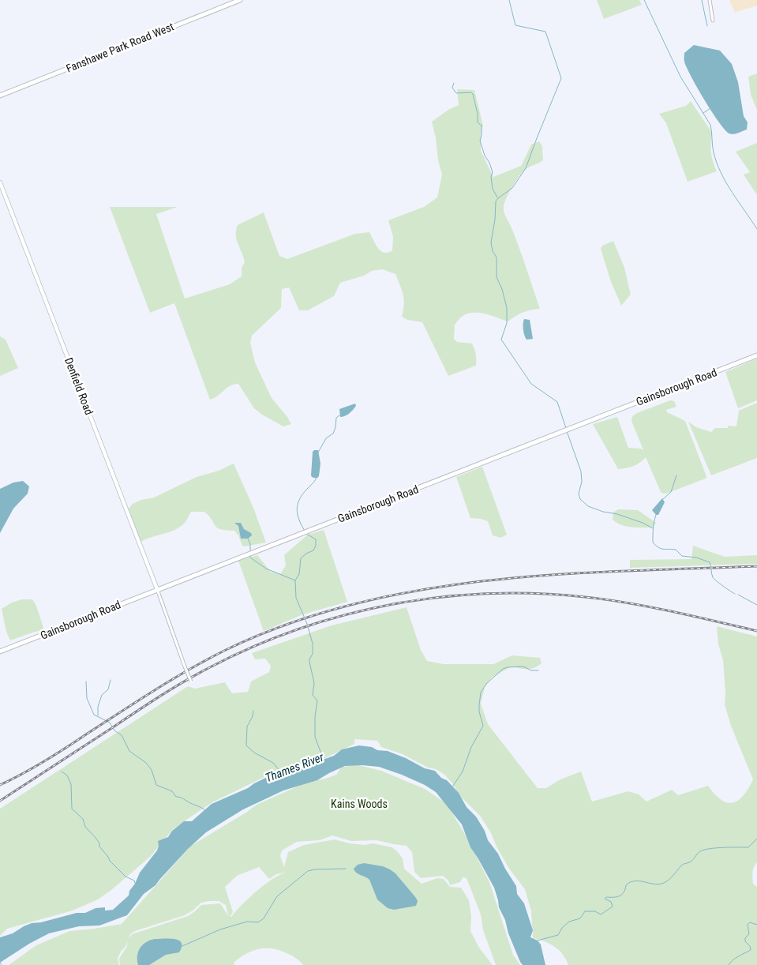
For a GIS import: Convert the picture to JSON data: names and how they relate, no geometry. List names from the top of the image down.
{
  "streets": {
    "main road": ["Fanshawe Park Road West", "Gainsborough Road"],
    "street": ["Denfield Road"]
  },
  "crossings": [
    ["Denfield Road", "Gainsborough Road"]
  ],
  "water": ["Thames River"],
  "parks": ["Kains Woods"]
}
